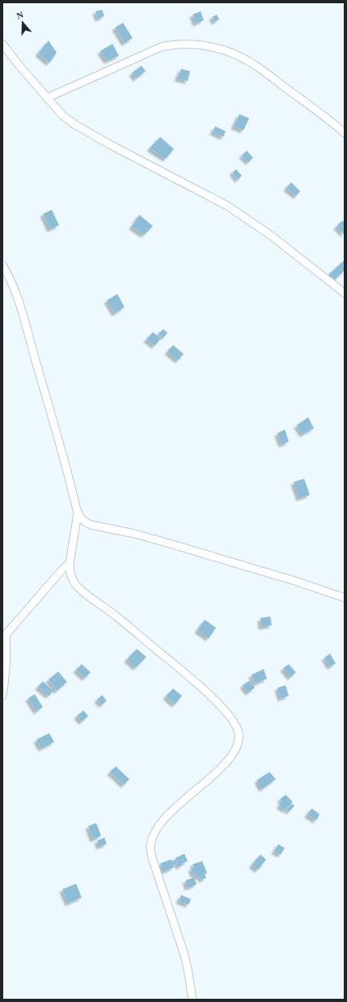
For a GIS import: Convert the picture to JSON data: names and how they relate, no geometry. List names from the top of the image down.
{
  "north": "top"
}
